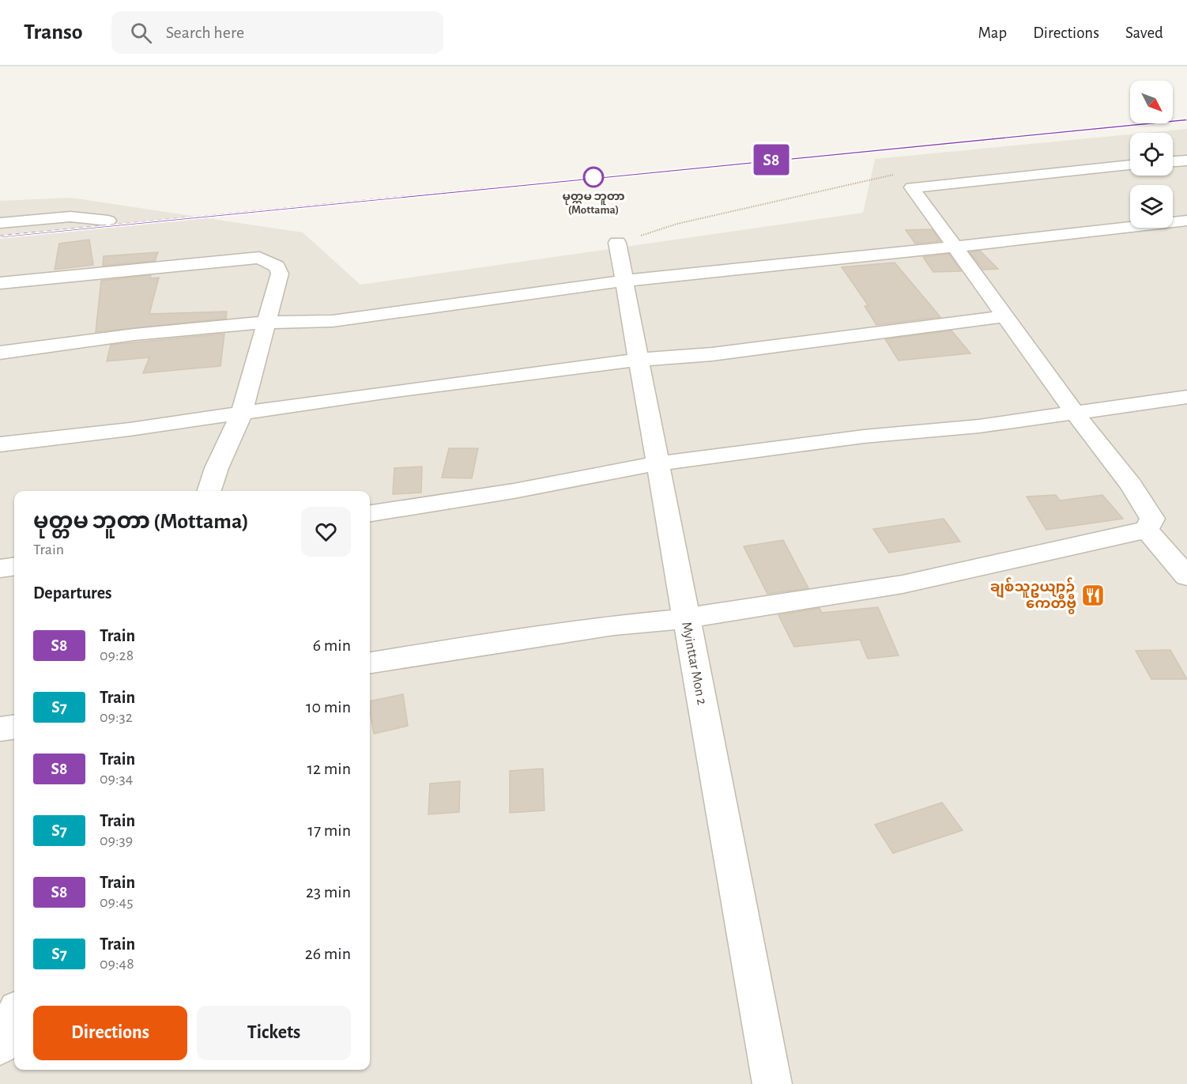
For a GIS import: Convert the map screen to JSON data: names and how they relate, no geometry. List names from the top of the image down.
{
  "streets": {
    "street": ["Myinttar Mon 2"]
  },
  "places": {
    "other": ["မုတ္တမ ဘူတာ (Mottama)"],
    "restaurant": ["ချစ်သူဥယျာဉ် ကေတီဗွီ"]
  },
  "north": "bottom right",
  "page": {
    "header": "Transo",
    "search": "Search here",
    "nav": ["Map", "Directions", "Saved"],
    "on_map": "S8",
    "heading": [
      ["မုတ္တမ ဘူတာ (Mottama)", "Train"],
      "Departures"
    ],
    "list": [
      {
        "mark": "S8",
        "name": "Train",
        "note": "09:28",
        "value": "6 min"
      },
      {
        "mark": "S7",
        "name": "Train",
        "note": "09:32",
        "value": "10 min"
      },
      {
        "mark": "S8",
        "name": "Train",
        "note": "09:34",
        "value": "12 min"
      },
      {
        "mark": "S7",
        "name": "Train",
        "note": "09:39",
        "value": "17 min"
      },
      {
        "mark": "S8",
        "name": "Train",
        "note": "09:45",
        "value": "23 min"
      },
      {
        "mark": "S7",
        "name": "Train",
        "note": "09:48",
        "value": "26 min"
      }
    ],
    "buttons": ["Directions", "Tickets"]
  }
}
